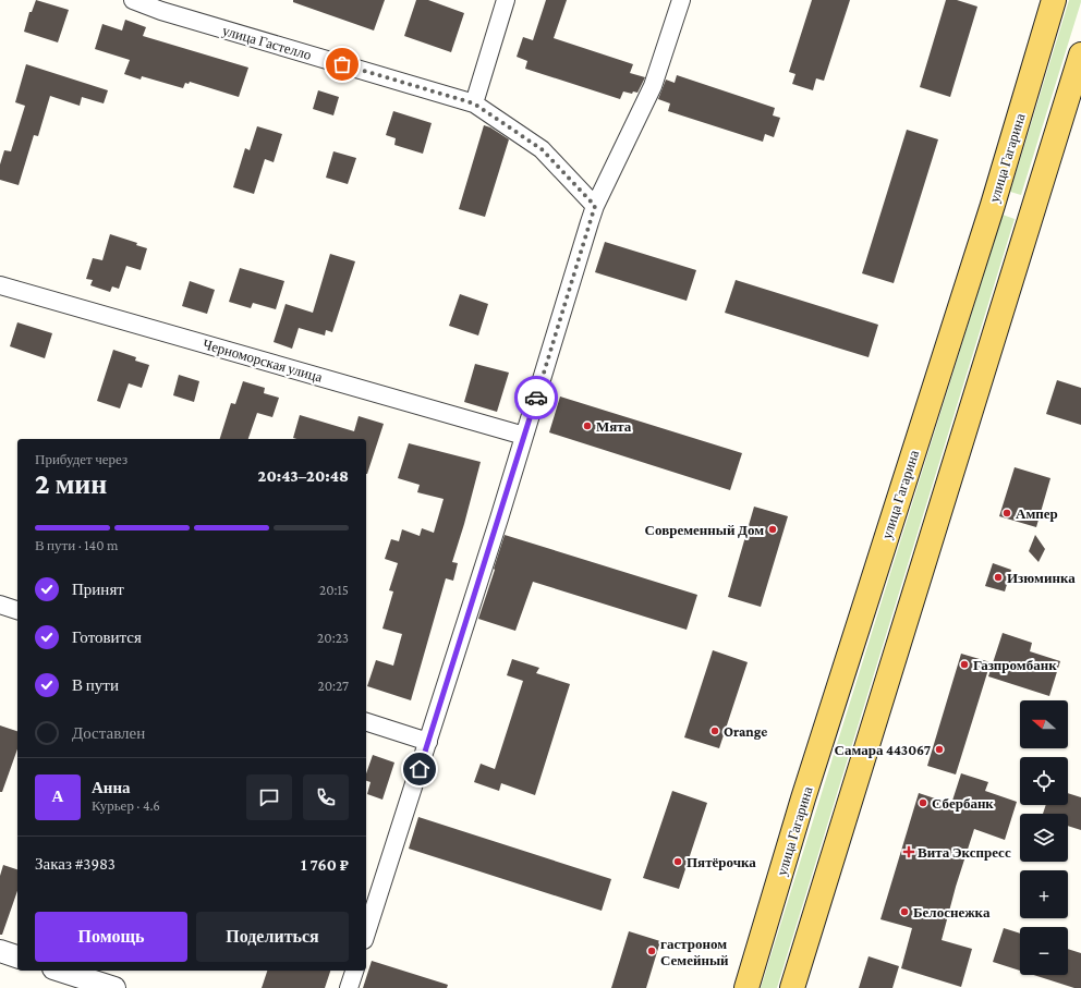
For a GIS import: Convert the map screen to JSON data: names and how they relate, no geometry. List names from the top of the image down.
{
  "streets": {
    "main road": ["улица Гагарина"],
    "street": ["улица Гастелло", "Черноморская улица"]
  },
  "places": {
    "other": [
      "Мята",
      "Ампер",
      "Современный Дом",
      "Изюминка",
      "Газпромбанк",
      "Orange",
      "Самара 443067",
      "Сбербанк",
      "Пятёрочка",
      "Белоснежка",
      "гастроном Семейный"
    ],
    "health": ["Вита Экспресс"]
  },
  "north": "left",
  "page": {
    "heading": ["2 мин", "Прибудет через", "20:43–20:48"],
    "panel": [
      "Анна",
      "Курьер · 4.6",
      "Заказ #3983",
      "1 760 ₽"
    ],
    "bar": "В пути · 140 m",
    "list": [
      ["Принят", "20:15"],
      ["Готовится", "20:23"],
      ["В пути", "20:27"],
      "Доставлен"
    ],
    "map_buttons": ["+", "−"],
    "round": "А",
    "buttons": ["Помощь", "Поделиться"]
  }
}
